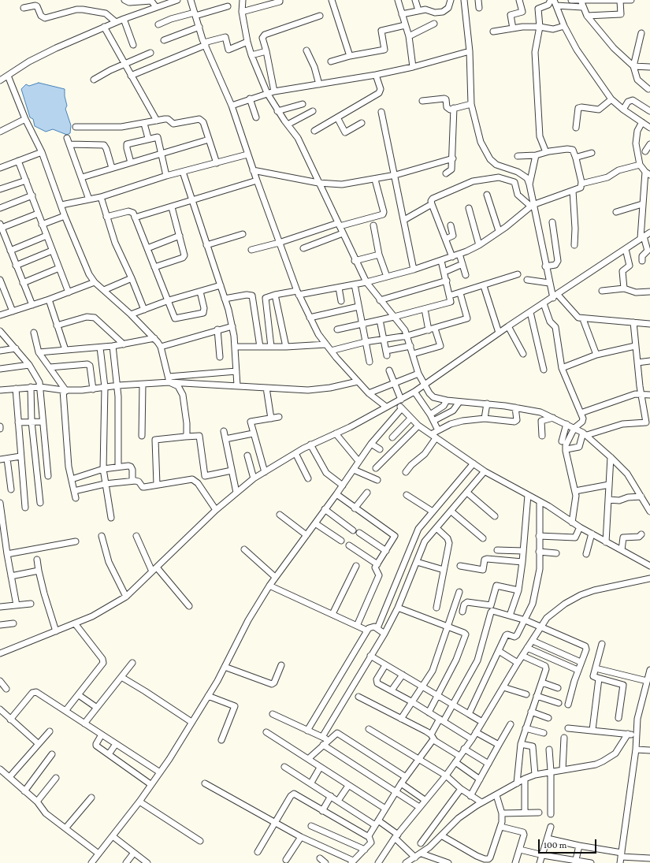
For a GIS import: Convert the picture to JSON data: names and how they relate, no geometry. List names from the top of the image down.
{
  "scale_bar": "100 m"
}
